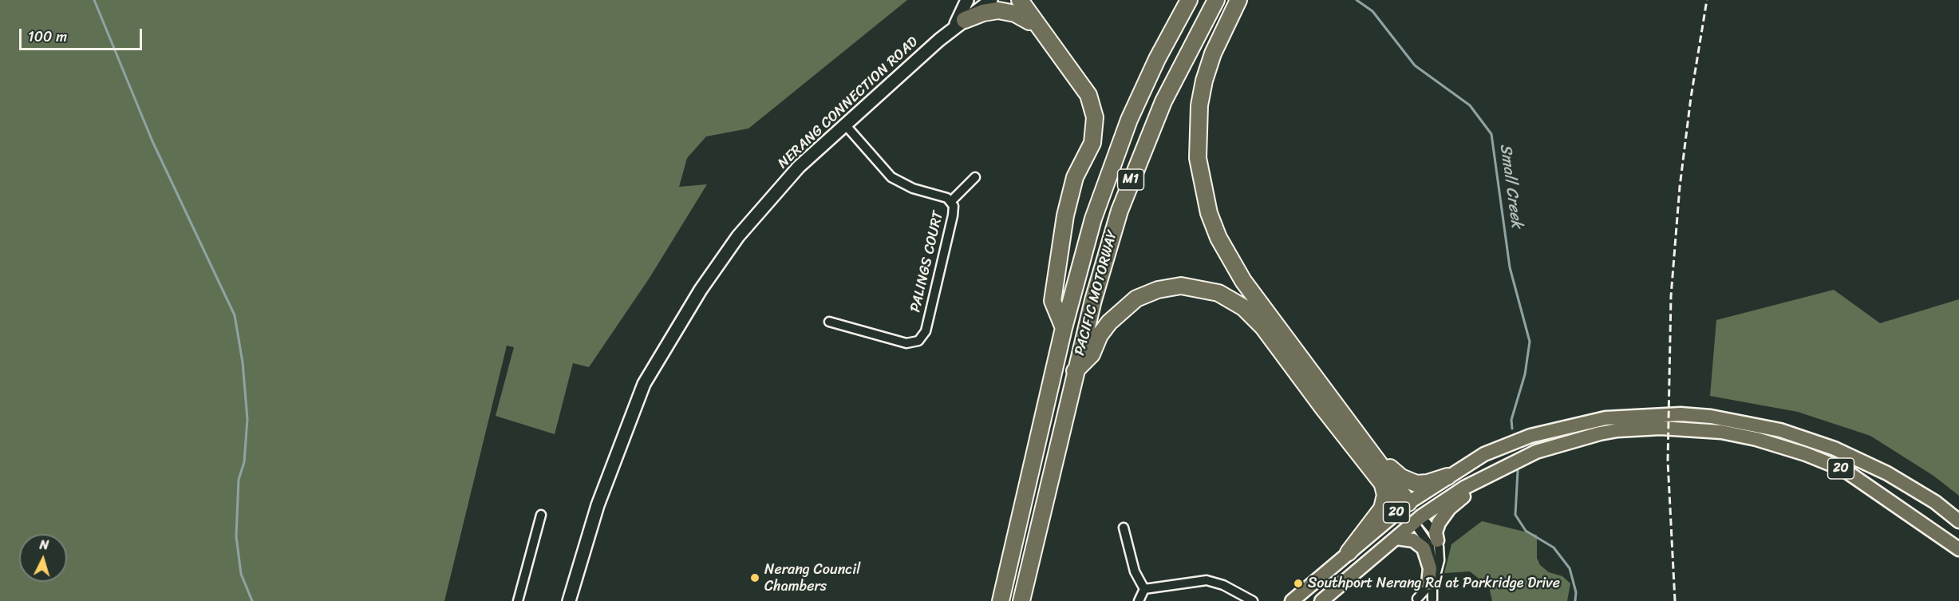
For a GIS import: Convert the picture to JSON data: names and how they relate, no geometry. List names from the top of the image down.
{
  "streets": {
    "highway": ["M1", "PACIFIC MOTORWAY"],
    "main road": ["NERANG CONNECTION ROAD", "20"],
    "street": ["PALINGS COURT"]
  },
  "crossings": [
    ["NERANG CONNECTION ROAD", "PALINGS COURT"]
  ],
  "water": ["Small Creek"],
  "places": ["Nerang Council Chambers", "Southport Nerang Rd at Parkridge Drive"],
  "scale_bar": "100 m",
  "north": "top"
}
